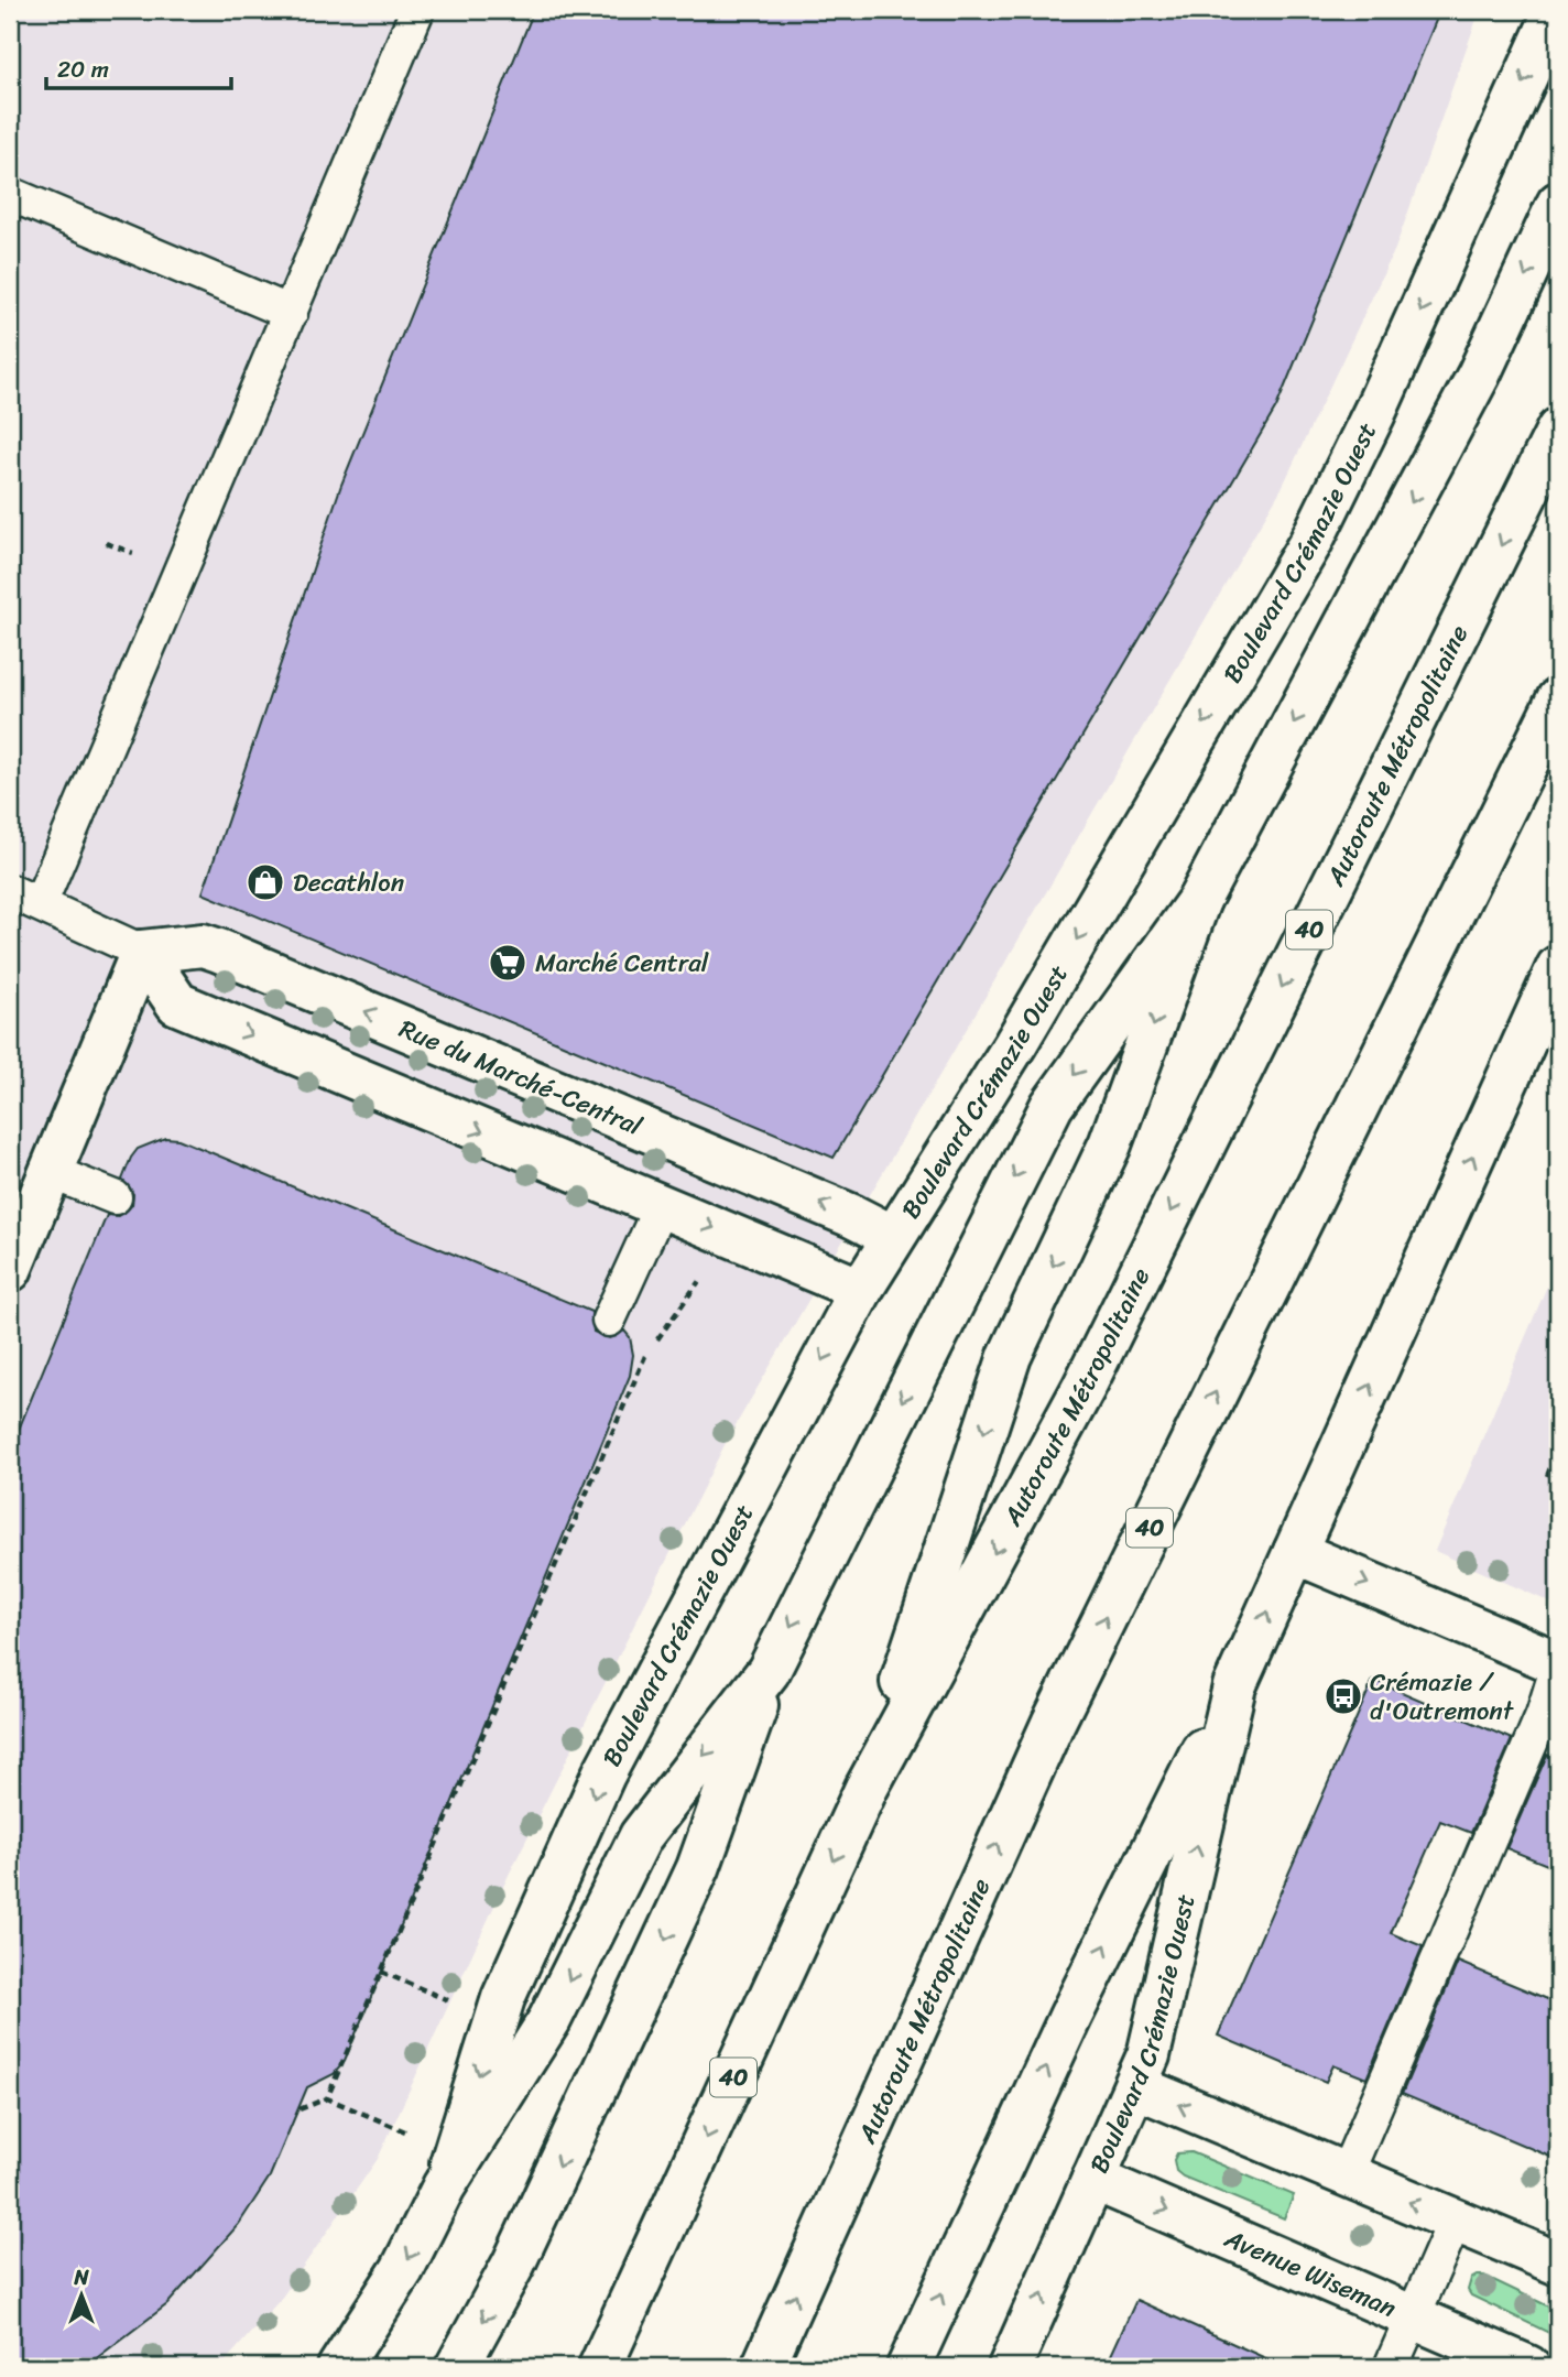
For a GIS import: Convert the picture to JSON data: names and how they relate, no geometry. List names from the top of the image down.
{
  "streets": {
    "main road": [
      "Boulevard Crémazie Ouest",
      "Autoroute Métropolitaine",
      "40",
      "Rue du Marché-Central",
      "Avenue Wiseman"
    ]
  },
  "crossings": [
    ["Boulevard Crémazie Ouest", "Rue du Marché-Central"],
    ["Boulevard Crémazie Ouest", "Avenue Wiseman"]
  ],
  "places": {
    "shop": ["Decathlon"],
    "supermarket": ["Marché Central"],
    "bus stop": ["Crémazie / d'Outremont"]
  },
  "scale_bar": "20 m",
  "north": "top"
}
